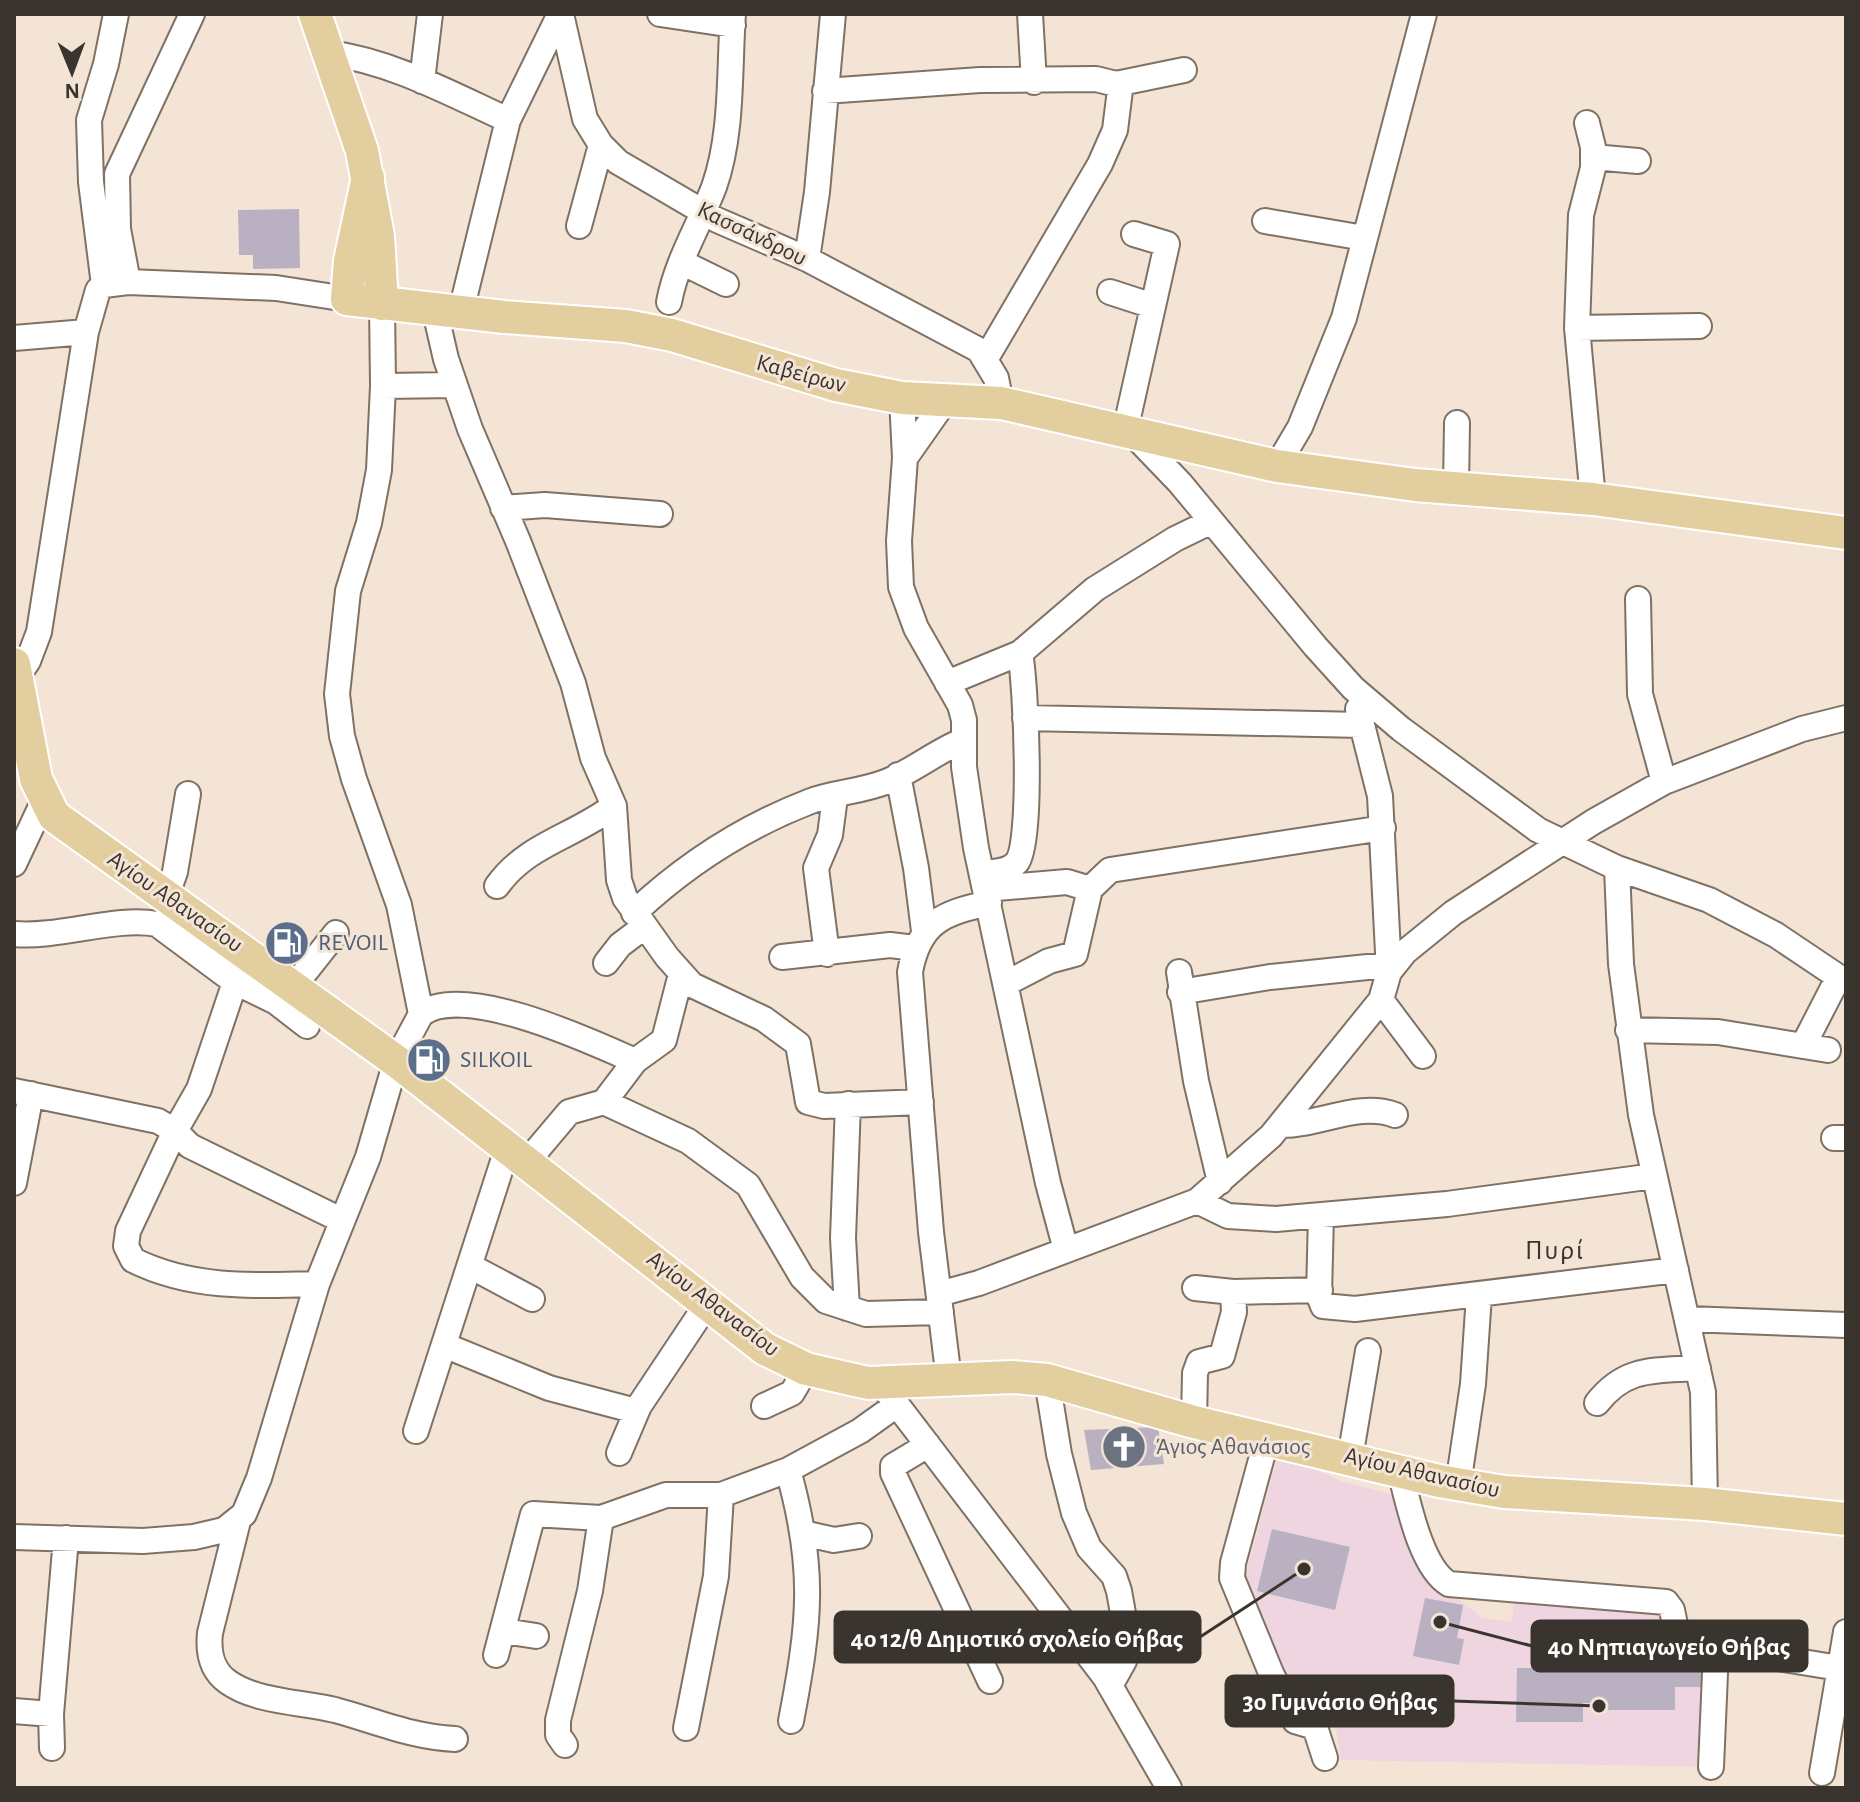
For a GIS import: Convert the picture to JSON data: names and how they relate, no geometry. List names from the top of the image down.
{
  "streets": {
    "main road": ["Καβείρων", "Αγίου Αθανασίου"],
    "street": ["Κασσάνδρου"]
  },
  "districts": ["Πυρί"],
  "places": {
    "fuel station": ["REVOIL", "SILKOIL"],
    "church": ["Άγιος Αθανάσιος"],
    "other": ["4ο 12/θ Δημοτικό σχολείο Θήβας", "4ο Νηπιαγωγείο Θήβας", "3ο Γυμνάσιο Θήβας"]
  },
  "north": "bottom"
}
